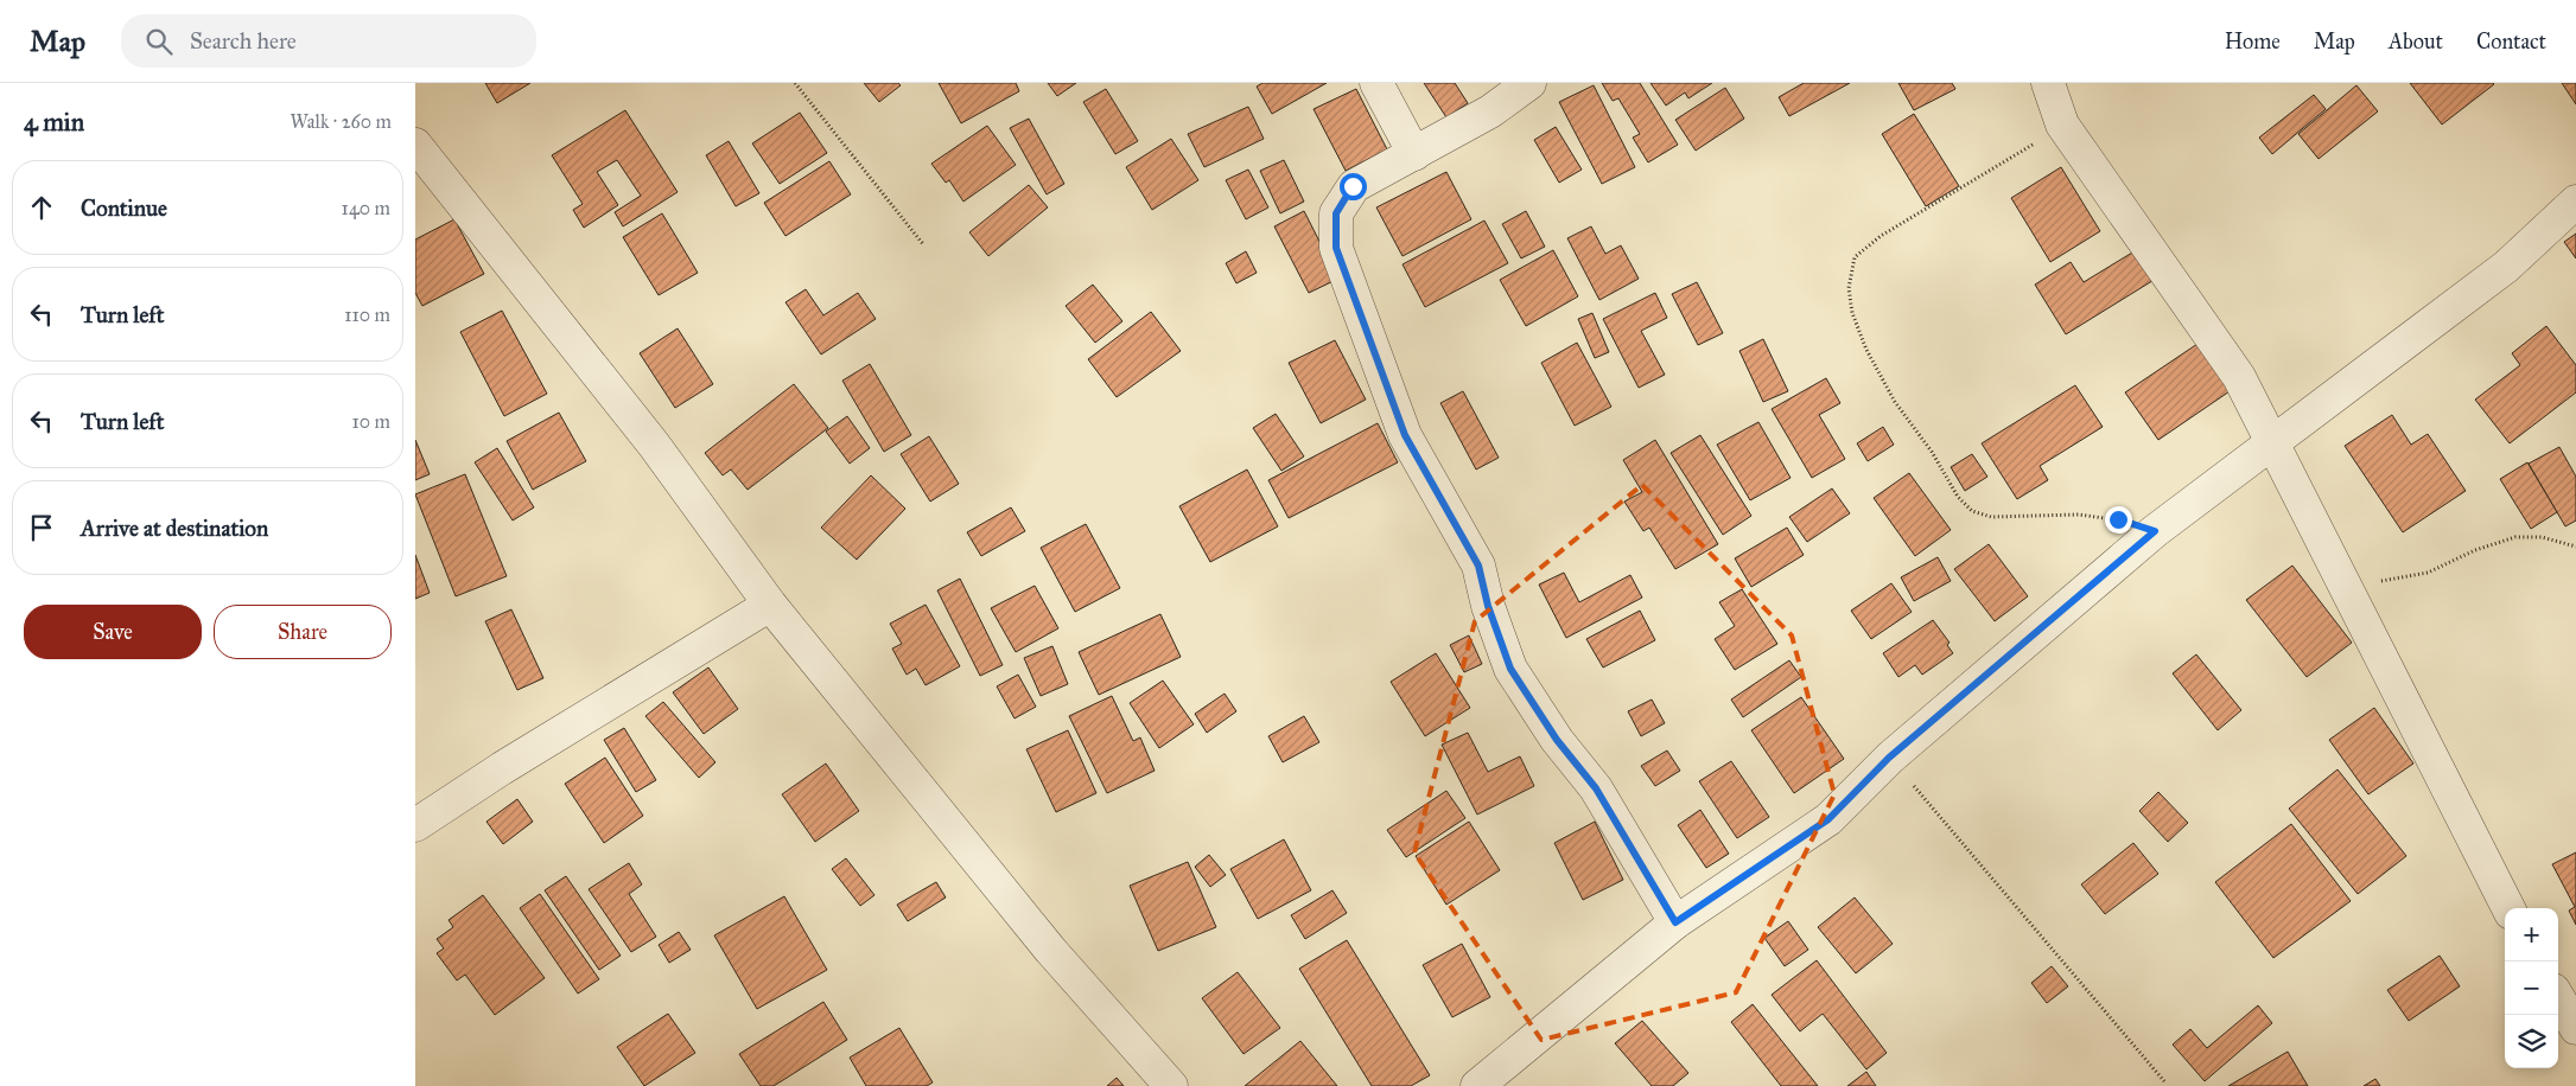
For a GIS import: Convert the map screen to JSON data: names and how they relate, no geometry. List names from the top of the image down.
{
  "page": {
    "header": "Map",
    "search": "Search here",
    "nav": [
      "Home",
      "Map",
      "About",
      "Contact"
    ],
    "heading": ["4 min", "Walk · 260 m"],
    "list": [
      ["Continue", "140 m"],
      ["Turn left", "110 m"],
      ["Turn left", "10 m"],
      "Arrive at destination"
    ],
    "buttons": ["Save", "Share"],
    "map_buttons": ["+", "−"]
  }
}
